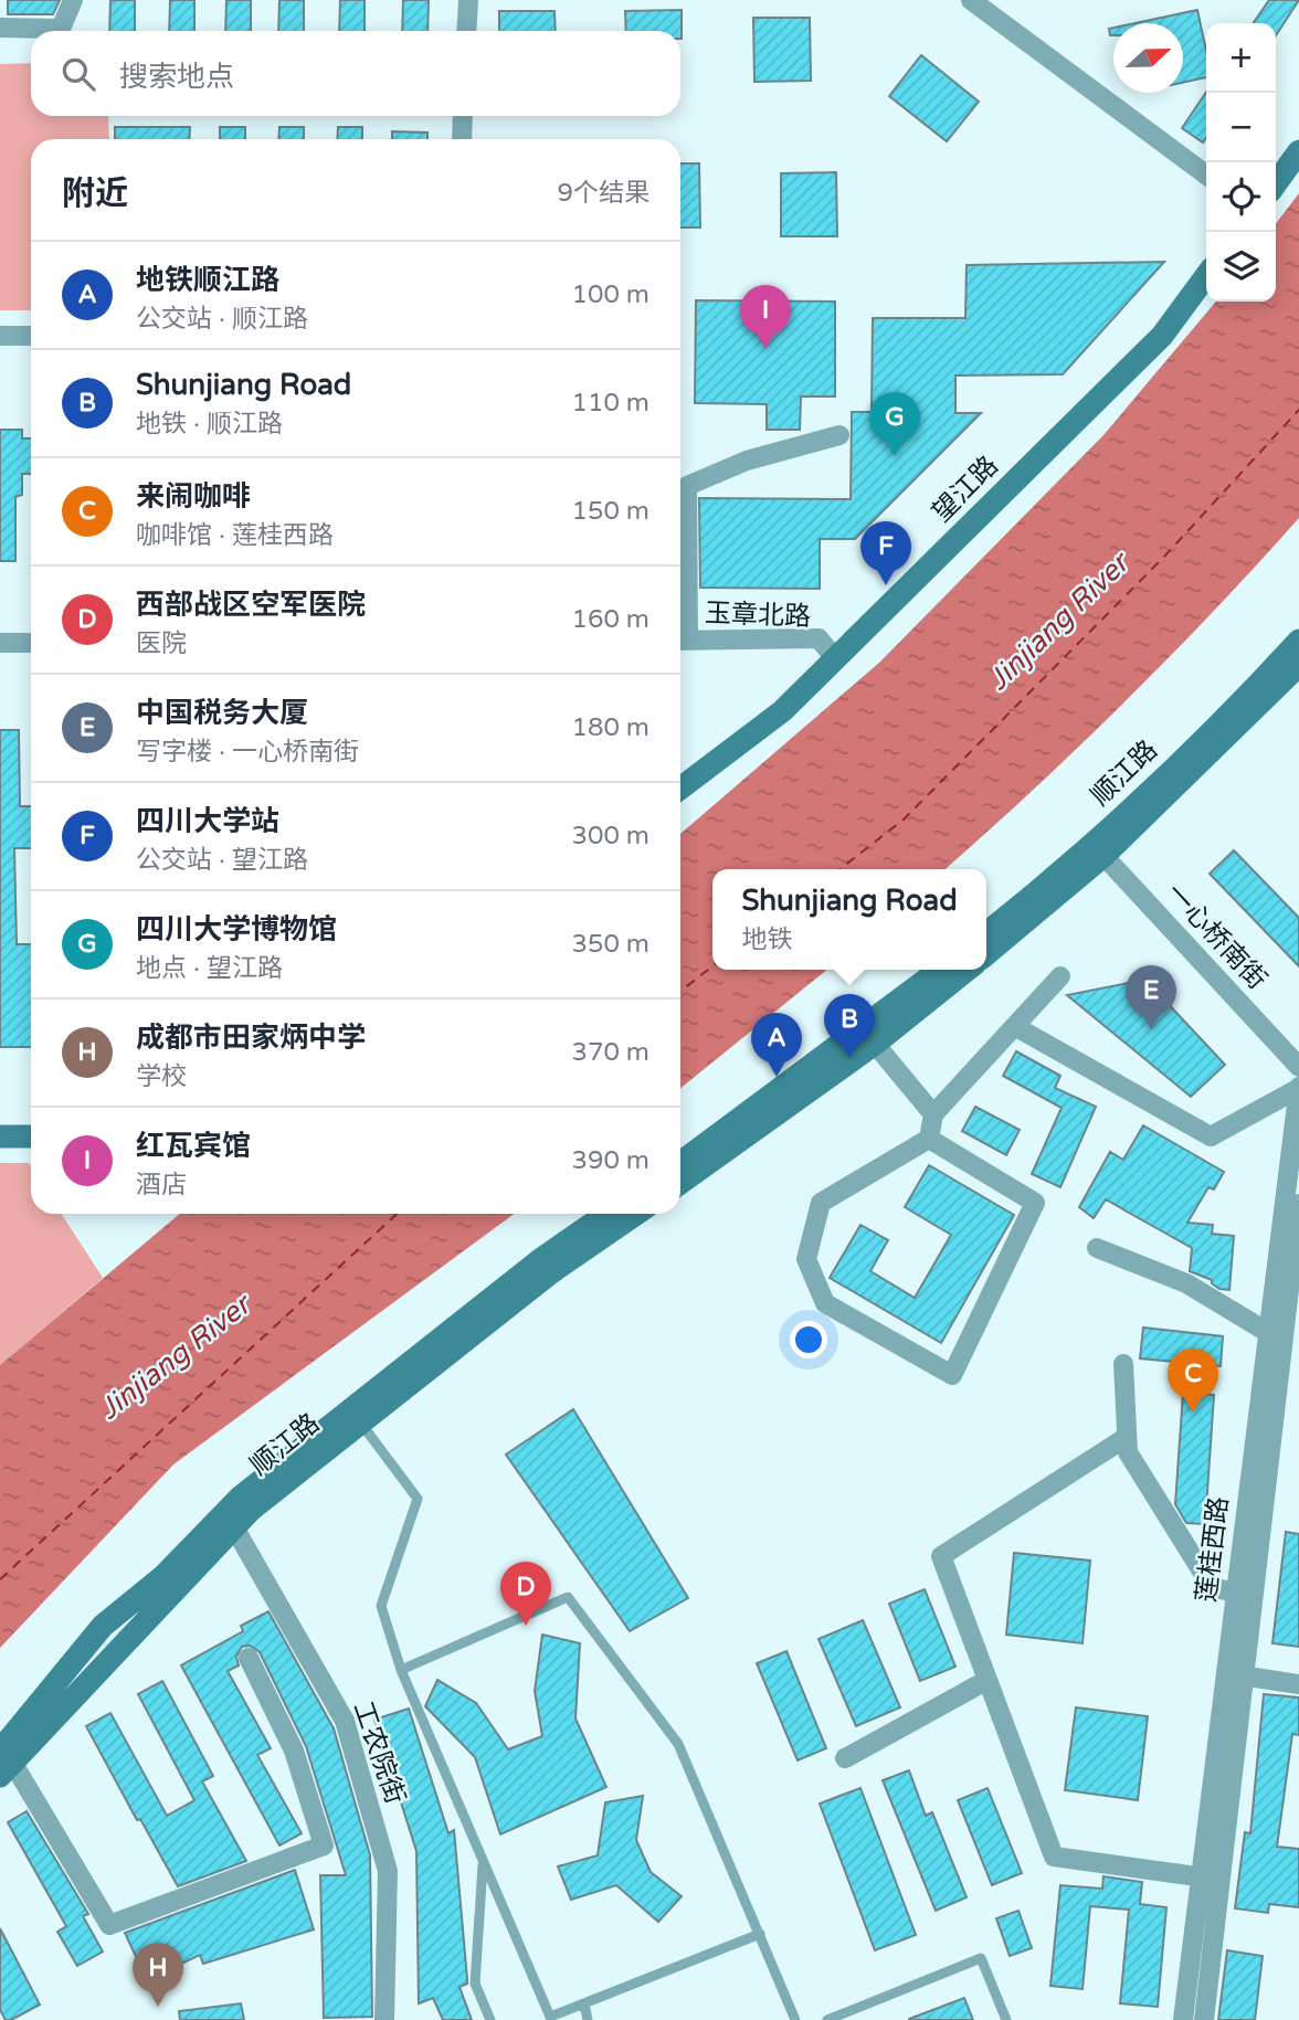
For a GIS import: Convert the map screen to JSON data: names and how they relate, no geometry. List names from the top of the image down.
{
  "streets": {
    "main road": ["望江路", "顺江路"],
    "street": [
      "玉章北路",
      "一心桥南街",
      "莲桂西路",
      "工农院街"
    ]
  },
  "crossings": [
    ["望江路", "玉章北路"],
    ["顺江路", "一心桥南街"],
    ["顺江路", "工农院街"]
  ],
  "water": ["Jinjiang River"],
  "north": "right",
  "page": {
    "map_buttons": ["+", "−"],
    "search": "搜索地点",
    "heading": ["附近", "9个结果"],
    "list": [
      {
        "mark": "A",
        "name": "地铁顺江路",
        "note": "公交站 · 顺江路",
        "value": "100 m"
      },
      {
        "mark": "B",
        "name": "Shunjiang Road",
        "note": "地铁 · 顺江路",
        "value": "110 m"
      },
      {
        "mark": "C",
        "name": "来闹咖啡",
        "note": "咖啡馆 · 莲桂西路",
        "value": "150 m"
      },
      {
        "mark": "D",
        "name": "西部战区空军医院",
        "note": "医院",
        "value": "160 m"
      },
      {
        "mark": "E",
        "name": "中国税务大厦",
        "note": "写字楼 · 一心桥南街",
        "value": "180 m"
      },
      {
        "mark": "F",
        "name": "四川大学站",
        "note": "公交站 · 望江路",
        "value": "300 m"
      },
      {
        "mark": "G",
        "name": "四川大学博物馆",
        "note": "地点 · 望江路",
        "value": "350 m"
      },
      {
        "mark": "H",
        "name": "成都市田家炳中学",
        "note": "学校",
        "value": "370 m"
      },
      {
        "mark": "I",
        "name": "红瓦宾馆",
        "note": "酒店",
        "value": "390 m"
      }
    ],
    "pins": [
      "I",
      "G",
      "F",
      "E",
      "B",
      "A",
      "C",
      "D",
      "H"
    ],
    "popup": ["Shunjiang Road", "地铁"]
  }
}
